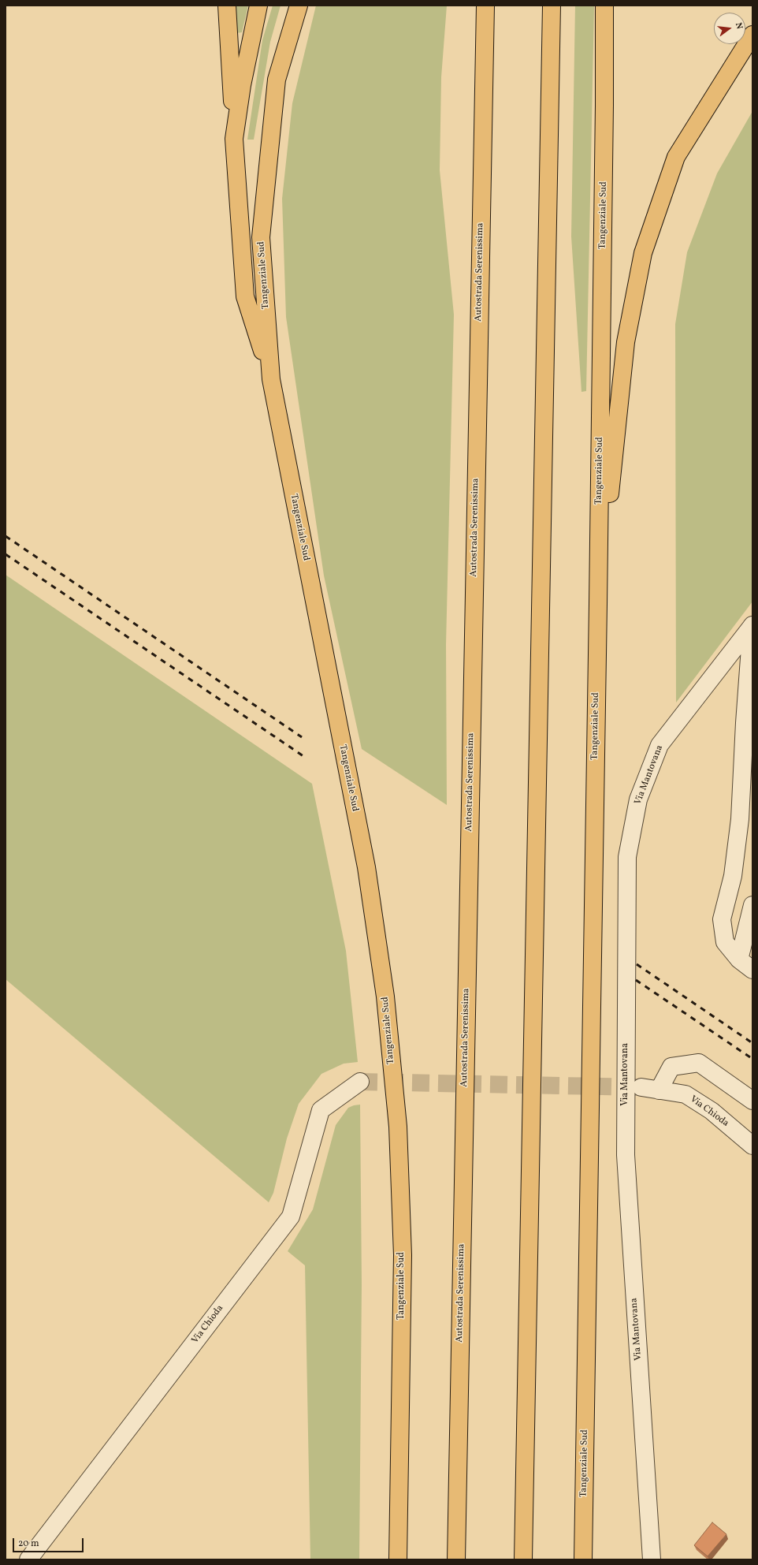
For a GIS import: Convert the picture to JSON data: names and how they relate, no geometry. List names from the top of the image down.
{
  "streets": {
    "highway": ["Tangenziale Sud", "Autostrada Serenissima"],
    "street": ["Via Mantovana", "Via Chioda"]
  },
  "scale_bar": "20 m",
  "north": "right"
}
